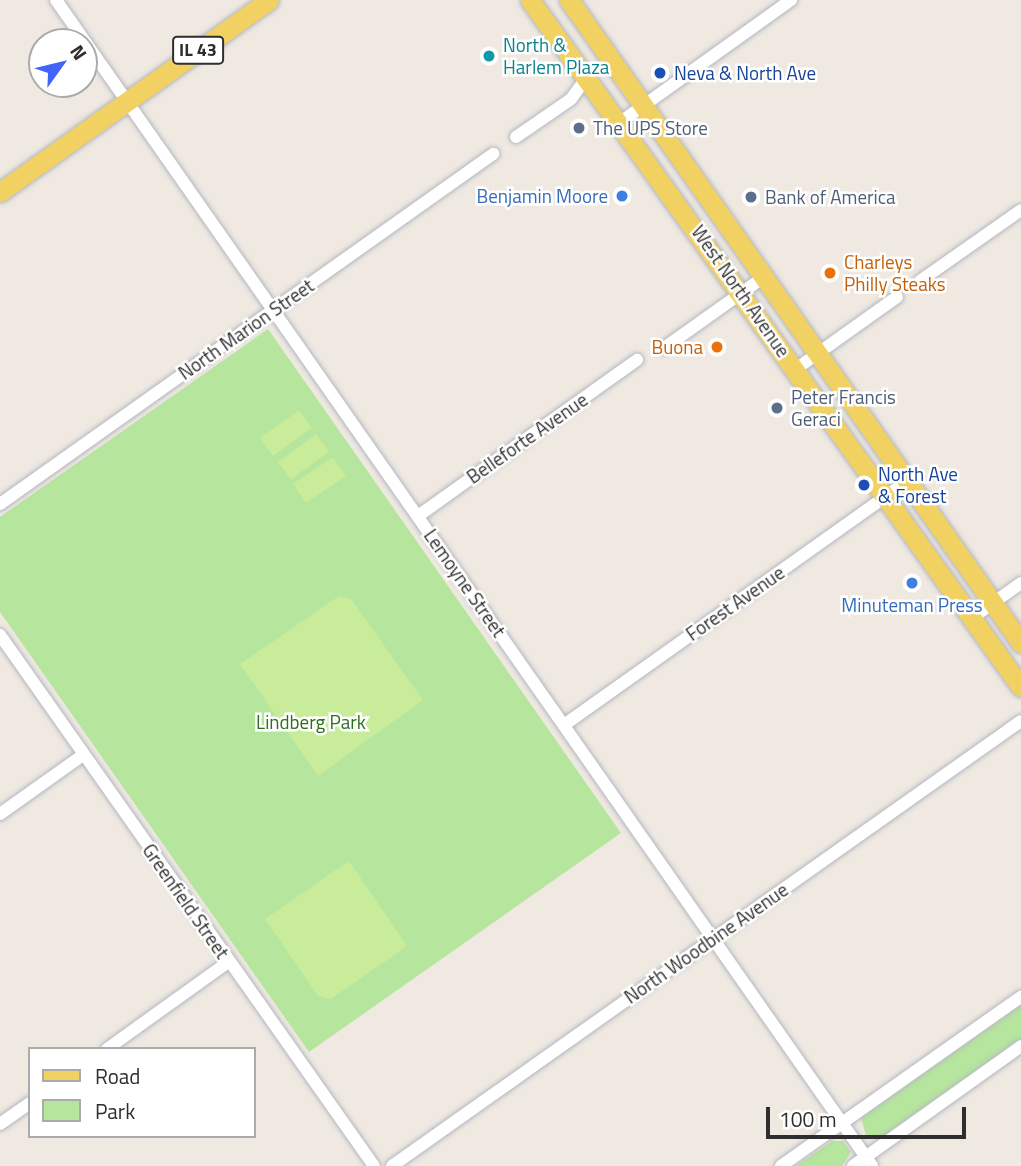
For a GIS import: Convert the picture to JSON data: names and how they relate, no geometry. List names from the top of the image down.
{
  "streets": {
    "main road": ["IL 43", "West North Avenue"],
    "street": [
      "North Marion Street",
      "Belleforte Avenue",
      "Lemoyne Street",
      "Forest Avenue",
      "Greenfield Street",
      "North Woodbine Avenue"
    ]
  },
  "crossings": [
    ["IL 43", "Lemoyne Street"],
    ["West North Avenue", "Forest Avenue"],
    ["North Marion Street", "Lemoyne Street"],
    ["Belleforte Avenue", "Lemoyne Street"],
    ["Lemoyne Street", "Forest Avenue"],
    ["Lemoyne Street", "North Woodbine Avenue"]
  ],
  "parks": ["Lindberg Park"],
  "places": [
    "North & Harlem Plaza",
    "Neva & North Ave",
    "The UPS Store",
    "Benjamin Moore",
    "Bank of America",
    "Charleys Philly Steaks",
    "Buona",
    "Peter Francis Geraci",
    "North Ave & Forest",
    "Minuteman Press"
  ],
  "legend": ["Road", "Park"],
  "scale_bar": "100 m",
  "north": "top right"
}
